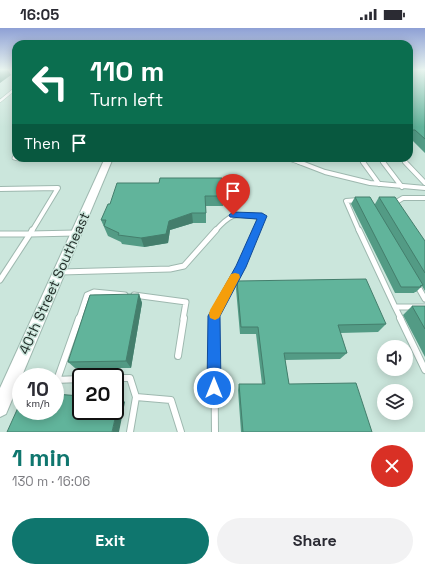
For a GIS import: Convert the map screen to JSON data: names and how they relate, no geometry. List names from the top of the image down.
{
  "streets": {
    "street": ["40th Street Southeast"]
  },
  "page": {
    "status": "16:05",
    "turn": ["110 m", "Turn left"],
    "then": "Then",
    "speed": "10 km/h",
    "limit": "20",
    "heading": ["1 min", "130 m · 16:06"],
    "buttons": ["Exit", "Share"]
  }
}
